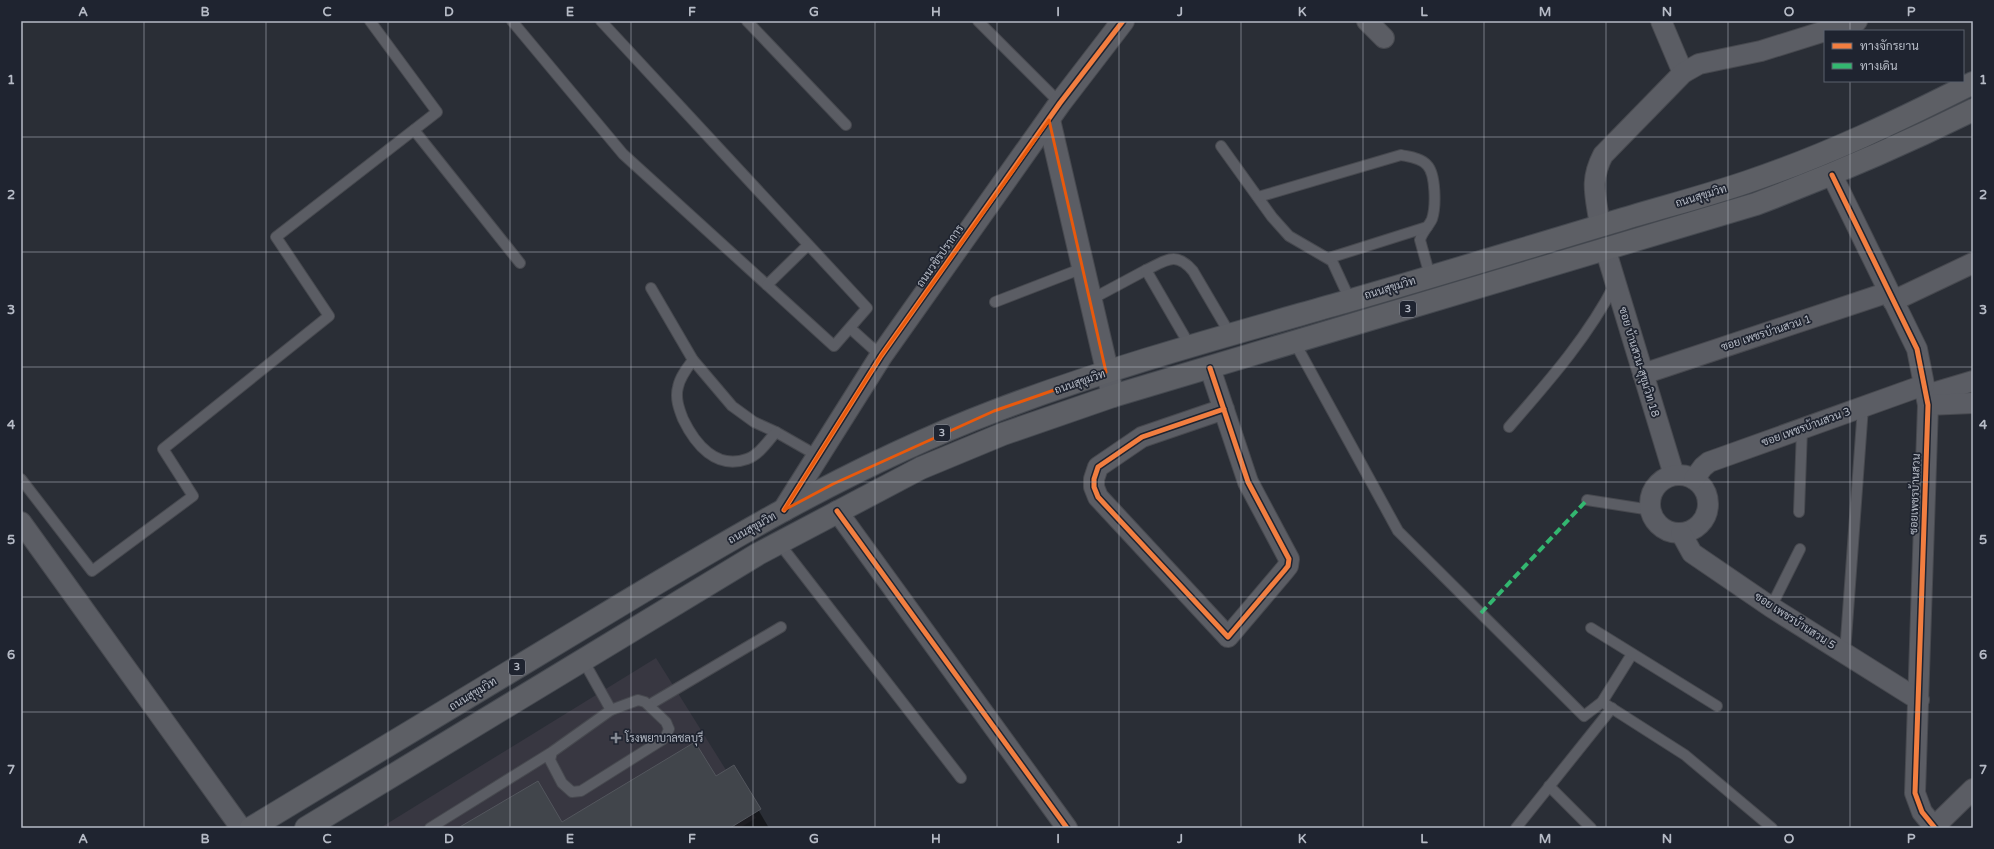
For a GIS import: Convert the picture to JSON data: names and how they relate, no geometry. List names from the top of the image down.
{
  "streets": {
    "main road": ["ถนนสุขุมวิท", "3"],
    "street": [
      "ถนนวชิรปราการ",
      "ซอย เพชรบ้านสวน 1",
      "ซอย บ้านสวน-สุขุมวิท 18",
      "ซอย เพชรบ้านสวน 3",
      "ซอยเพชรบ้านสวน",
      "ซอย เพชรบ้านสวน 5"
    ]
  },
  "crossings": [
    ["ถนนสุขุมวิท", "ถนนวชิรปราการ"],
    ["3", "ซอย บ้านสวน-สุขุมวิท 18"],
    ["ซอย เพชรบ้านสวน 1", "ซอย บ้านสวน-สุขุมวิท 18"],
    ["ซอย เพชรบ้านสวน 1", "ซอยเพชรบ้านสวน"],
    ["ซอย บ้านสวน-สุขุมวิท 18", "ซอย เพชรบ้านสวน 3"],
    ["ซอย บ้านสวน-สุขุมวิท 18", "ซอย เพชรบ้านสวน 5"],
    ["ซอย เพชรบ้านสวน 3", "ซอยเพชรบ้านสวน"],
    ["ซอย เพชรบ้านสวน 3", "ซอย เพชรบ้านสวน 5"],
    ["ซอยเพชรบ้านสวน", "ซอย เพชรบ้านสวน 5"]
  ],
  "places": {
    "health": ["โรงพยาบาลชลบุรี"]
  },
  "legend": ["ทางจักรยาน", "ทางเดิน"],
  "grid": {
    "columns": [
      "A",
      "B",
      "C",
      "D",
      "E",
      "F",
      "G",
      "H",
      "I",
      "J",
      "K",
      "L",
      "M",
      "N",
      "O",
      "P"
    ],
    "rows": [
      "1",
      "2",
      "3",
      "4",
      "5",
      "6",
      "7"
    ]
  }
}
